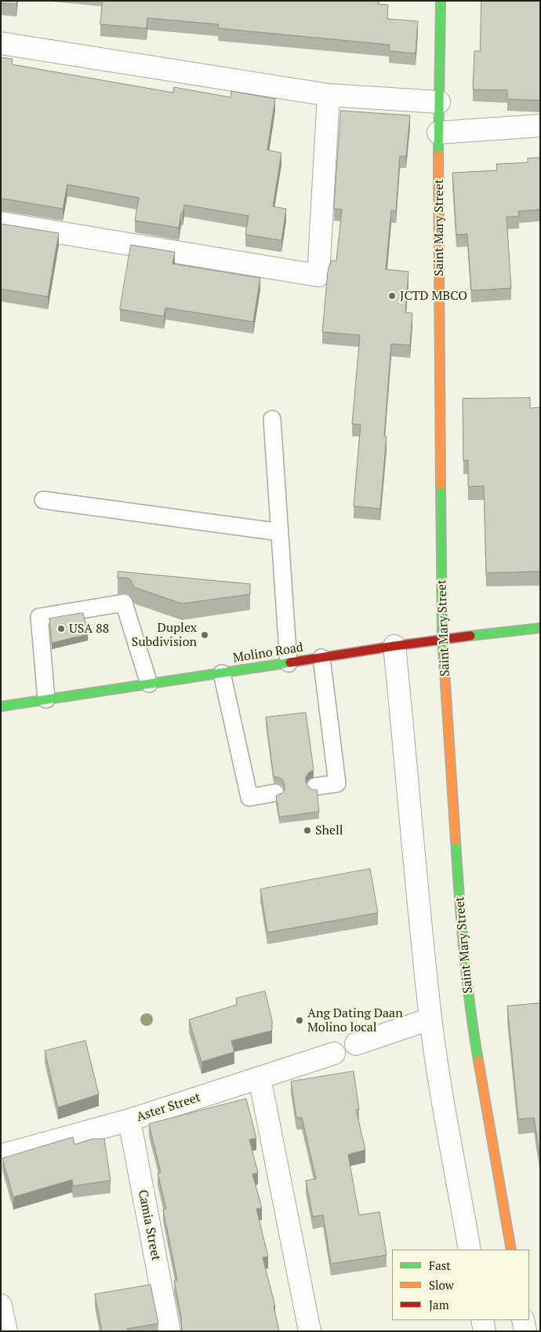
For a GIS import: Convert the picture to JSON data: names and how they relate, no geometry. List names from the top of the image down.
{
  "streets": {
    "street": [
      "Saint Mary Street",
      "Molino Road",
      "Aster Street",
      "Camia Street"
    ]
  },
  "crossings": [
    ["Saint Mary Street", "Molino Road"],
    ["Aster Street", "Camia Street"]
  ],
  "places": [
    "JCTD MBCO",
    "USA 88",
    "Duplex Subdivision",
    "Shell",
    "Ang Dating Daan Molino local"
  ],
  "legend": ["Fast", "Slow", "Jam"]
}
